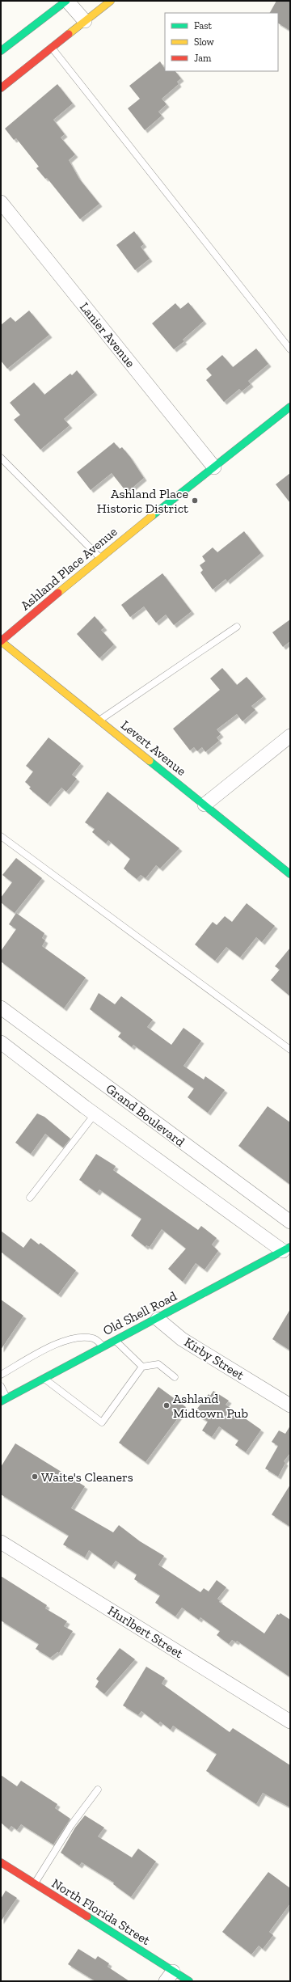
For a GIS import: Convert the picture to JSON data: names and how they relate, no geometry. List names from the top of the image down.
{
  "streets": {
    "street": [
      "Lanier Avenue",
      "Ashland Place Avenue",
      "Levert Avenue",
      "Grand Boulevard",
      "Old Shell Road",
      "Kirby Street",
      "Hurlbert Street",
      "North Florida Street"
    ]
  },
  "crossings": [
    ["Lanier Avenue", "Ashland Place Avenue"],
    ["Ashland Place Avenue", "Levert Avenue"],
    ["Old Shell Road", "Kirby Street"]
  ],
  "places": ["Ashland Place Historic District", "Ashland Midtown Pub", "Waite's Cleaners"],
  "legend": ["Fast", "Slow", "Jam"]
}
